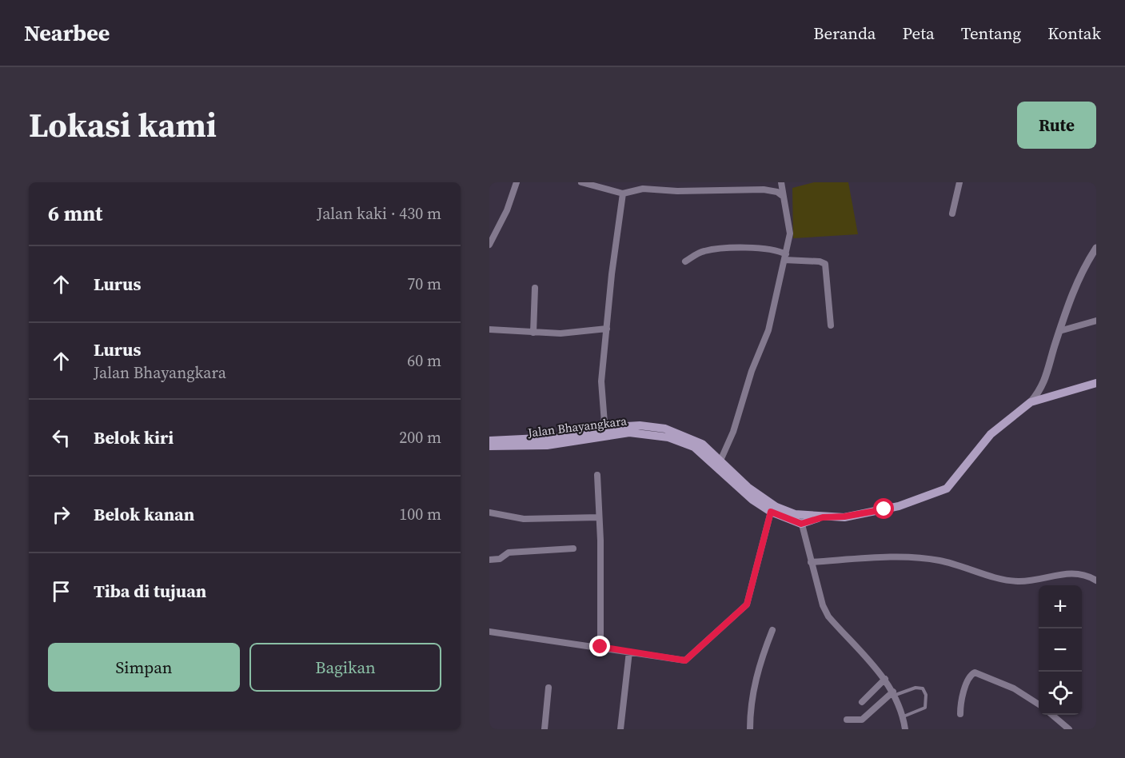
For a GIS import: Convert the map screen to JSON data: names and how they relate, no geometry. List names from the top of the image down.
{
  "streets": {
    "main road": ["Jalan Bhayangkara"]
  },
  "page": {
    "header": "Nearbee",
    "nav": [
      "Beranda",
      "Peta",
      "Tentang",
      "Kontak"
    ],
    "title": "Lokasi kami",
    "buttons": [
      "Rute",
      ["Simpan", "Bagikan"]
    ],
    "heading": ["6 mnt", "Jalan kaki · 430 m"],
    "list": [
      ["Lurus", "70 m"],
      ["Lurus", "Jalan Bhayangkara", "60 m"],
      ["Belok kiri", "200 m"],
      ["Belok kanan", "100 m"],
      "Tiba di tujuan"
    ],
    "map_buttons": ["+", "−"]
  }
}
